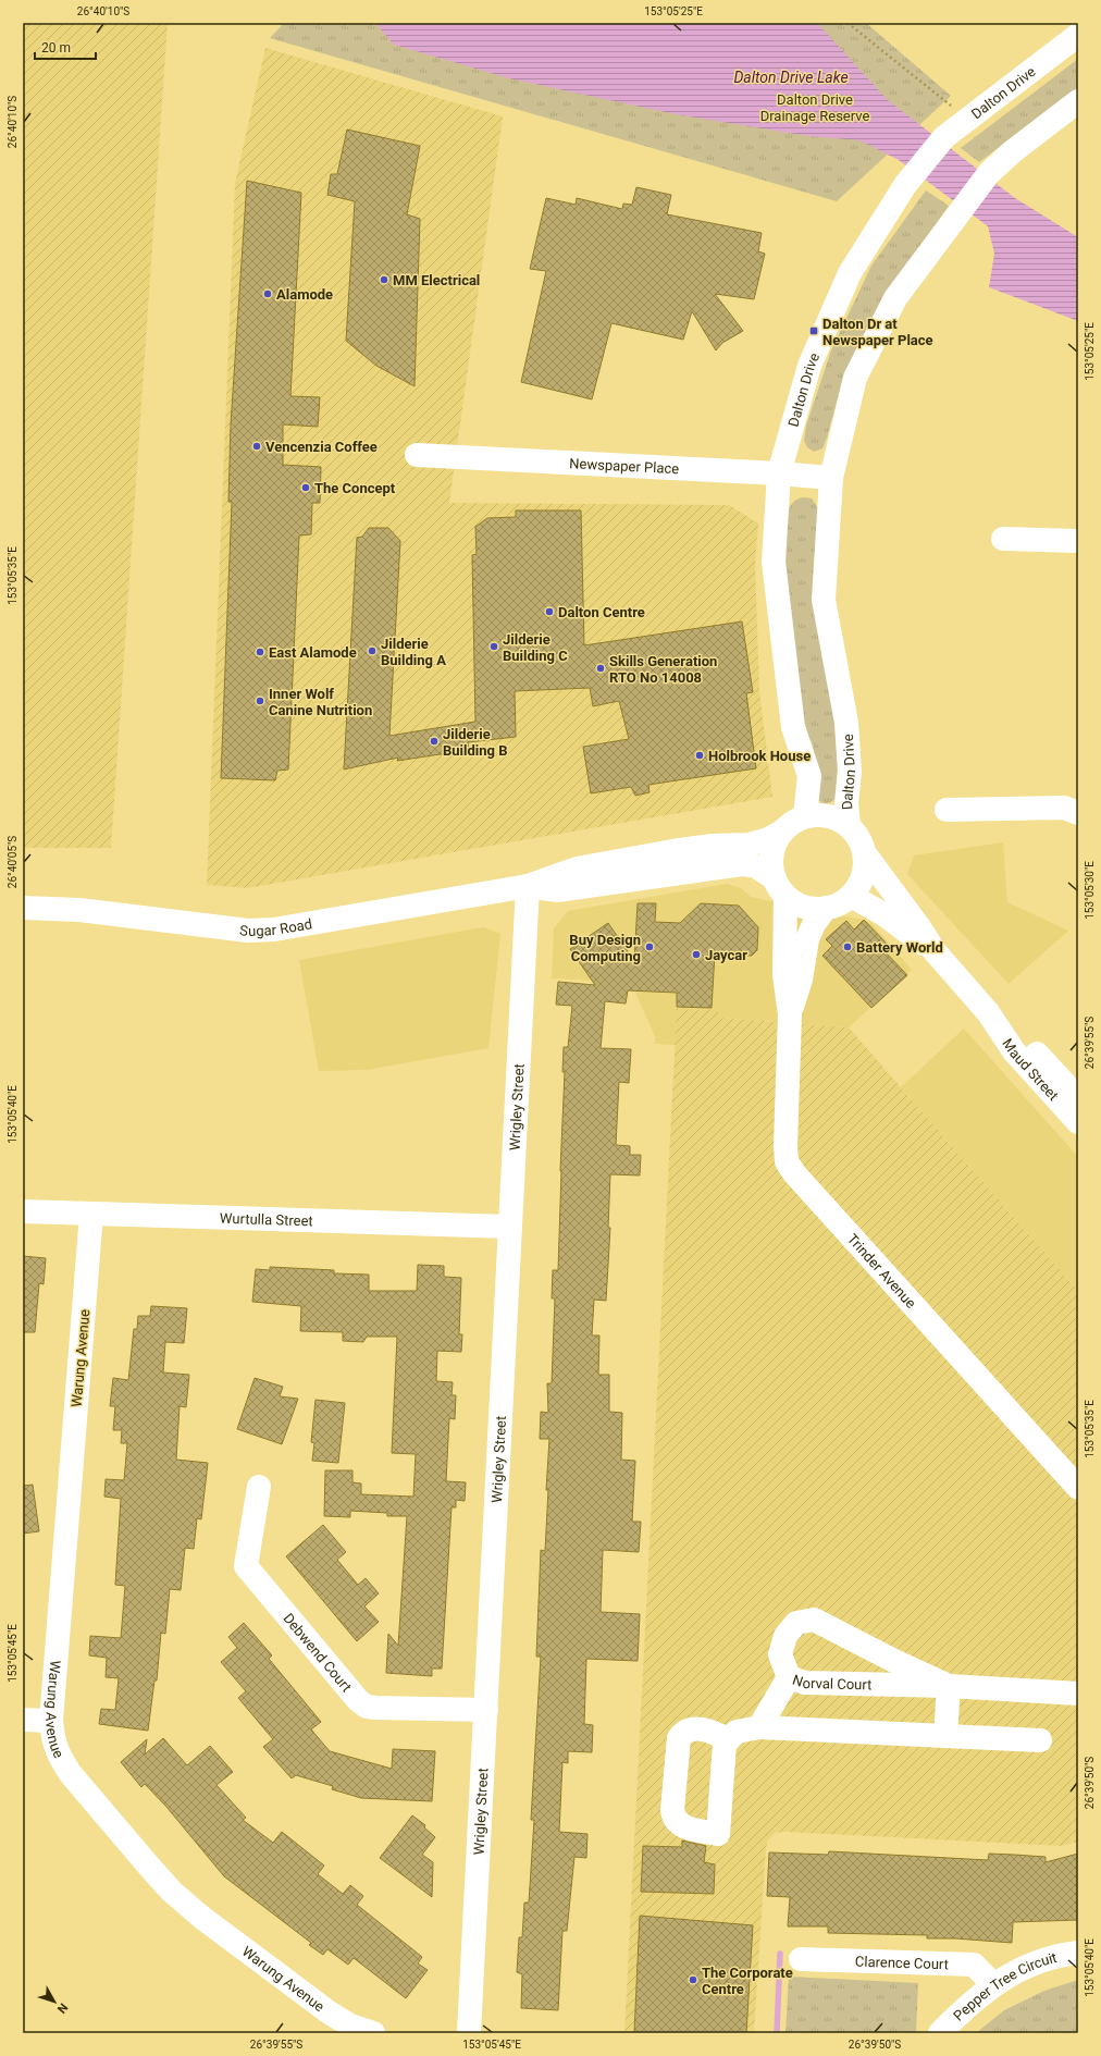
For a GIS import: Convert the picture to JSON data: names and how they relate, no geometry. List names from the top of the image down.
{
  "streets": {
    "street": [
      "Dalton Drive",
      "Newspaper Place",
      "Sugar Road",
      "Maud Street",
      "Wrigley Street",
      "Wurtulla Street",
      "Trinder Avenue",
      "Warung Avenue",
      "Debwend Court",
      "Norval Court",
      "Clarence Court",
      "Pepper Tree Circuit"
    ]
  },
  "crossings": [
    ["Dalton Drive", "Newspaper Place"],
    ["Dalton Drive", "Maud Street"],
    ["Dalton Drive", "Trinder Avenue"],
    ["Sugar Road", "Wrigley Street"],
    ["Maud Street", "Trinder Avenue"],
    ["Wrigley Street", "Wurtulla Street"],
    ["Wrigley Street", "Debwend Court"],
    ["Wurtulla Street", "Warung Avenue"],
    ["Clarence Court", "Pepper Tree Circuit"]
  ],
  "water": ["Dalton Drive Lake"],
  "parks": ["Dalton Drive Drainage Reserve"],
  "places": {
    "other": [
      "MM Electrical",
      "Alamode",
      "Vencenzia Coffee",
      "The Concept",
      "Dalton Centre",
      "Jilderie Building C",
      "Jilderie Building A",
      "East Alamode",
      "Skills Generation RTO No 14008",
      "Inner Wolf Canine Nutrition",
      "Jilderie Building B",
      "Holbrook House",
      "Buy Design Computing",
      "Battery World",
      "Jaycar",
      "The Corporate Centre"
    ],
    "transit": ["Dalton Dr at Newspaper Place"]
  },
  "scale_bar": "20 m",
  "north": "bottom right",
  "coordinates": [
    "26°40'10\"S",
    "153°05'25\"E",
    "153°05'35\"E",
    "26°40'05\"S",
    "153°05'30\"E",
    "26°39'55\"S",
    "153°05'40\"E",
    "153°05'45\"E",
    "26°39'50\"S"
  ]
}
